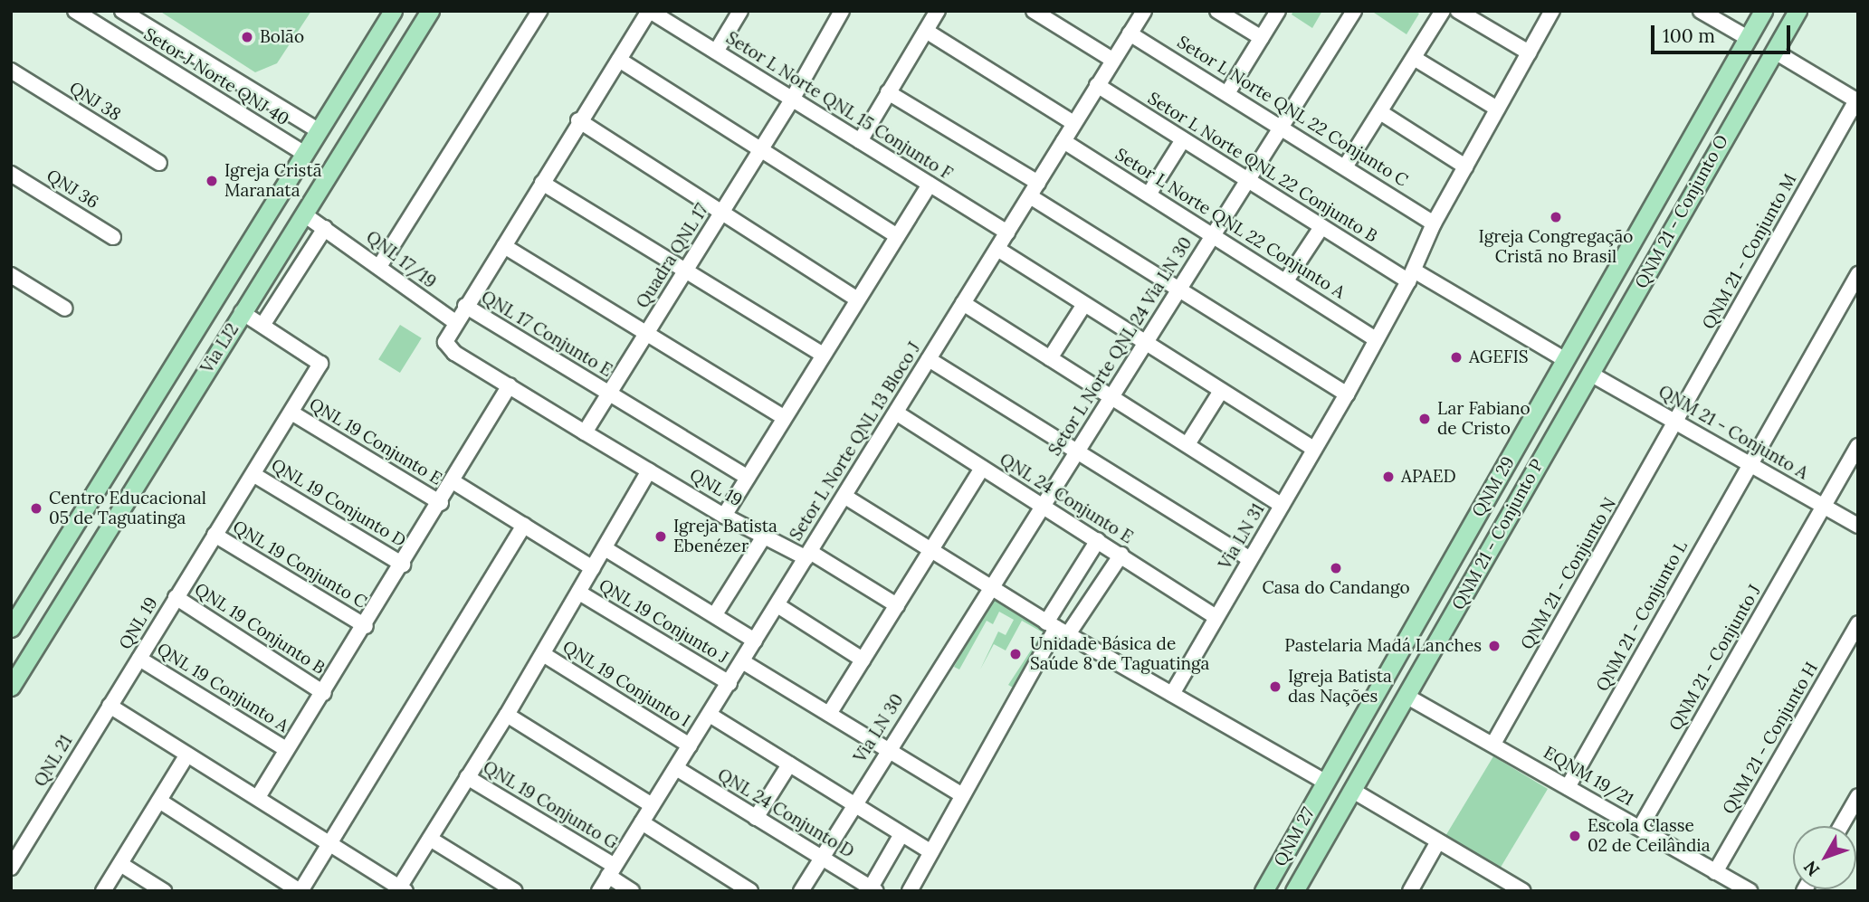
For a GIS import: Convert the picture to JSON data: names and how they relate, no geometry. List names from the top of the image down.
{
  "streets": {
    "main road": [
      "QNM 21 - Conjunto O",
      "Via LJ2",
      "QNM 29",
      "QNM 21 - Conjunto P",
      "QNM 27"
    ],
    "street": [
      "Setor J Norte QNJ 40",
      "QNJ 38",
      "Setor L Norte QNL 15 Conjunto F",
      "Setor L Norte QNL 22 Conjunto C",
      "Setor L Norte QNL 22 Conjunto B",
      "QNJ 36",
      "Setor L Norte QNL 22 Conjunto A",
      "QNM 21 - Conjunto M",
      "Quadra QNL 17",
      "QNL 17/19",
      "QNL 17 Conjunto E",
      "Setor L Norte QNL 24 Via LN 30",
      "QNM 21 - Conjunto A",
      "QNL 19 Conjunto E",
      "Setor L Norte QNL 13 Bloco J",
      "QNL 19",
      "QNL 24 Conjunto E",
      "QNL 19 Conjunto D",
      "Via LN 31",
      "QNL 19 Conjunto C",
      "QNM 21 - Conjunto N",
      "QNM 21 - Conjunto L",
      "QNL 19 Conjunto J",
      "QNL 19 Conjunto B",
      "QNM 21 - Conjunto J",
      "QNL 19 Conjunto I",
      "QNL 19 Conjunto A",
      "Via LN 30",
      "QNM 21 - Conjunto H",
      "QNL 21",
      "EQNM 19/21",
      "QNL 19 Conjunto G",
      "QNL 24 Conjunto D"
    ]
  },
  "crossings": [
    ["Setor J Norte QNJ 40", "Via LJ2"],
    ["Setor L Norte QNL 15 Conjunto F", "Quadra QNL 17"],
    ["Setor L Norte QNL 15 Conjunto F", "Setor L Norte QNL 13 Bloco J"],
    ["Setor L Norte QNL 22 Conjunto C", "Setor L Norte QNL 24 Via LN 30"],
    ["Setor L Norte QNL 22 Conjunto C", "Setor L Norte QNL 13 Bloco J"],
    ["Setor L Norte QNL 22 Conjunto C", "Via LN 31"],
    ["Setor L Norte QNL 22 Conjunto B", "Setor L Norte QNL 24 Via LN 30"],
    ["Setor L Norte QNL 22 Conjunto B", "Setor L Norte QNL 13 Bloco J"],
    ["Setor L Norte QNL 22 Conjunto B", "QNM 29"],
    ["Setor L Norte QNL 22 Conjunto B", "Via LN 31"],
    ["QNM 21 - Conjunto O", "QNM 21 - Conjunto A"],
    ["QNM 21 - Conjunto O", "QNM 21 - Conjunto P"],
    ["Setor L Norte QNL 22 Conjunto A", "Setor L Norte QNL 24 Via LN 30"],
    ["Setor L Norte QNL 22 Conjunto A", "Setor L Norte QNL 13 Bloco J"],
    ["Setor L Norte QNL 22 Conjunto A", "Via LN 31"],
    ["QNM 21 - Conjunto M", "QNM 21 - Conjunto A"],
    ["QNM 21 - Conjunto M", "QNM 21 - Conjunto N"],
    ["Quadra QNL 17", "QNL 17 Conjunto E"],
    ["Quadra QNL 17", "QNL 19"],
    ["QNL 17/19", "Via LJ2"],
    ["QNL 17/19", "QNL 19"],
    ["Setor L Norte QNL 24 Via LN 30", "QNL 24 Conjunto E"],
    ["Setor L Norte QNL 24 Via LN 30", "Via LN 30"],
    ["QNM 21 - Conjunto A", "QNM 21 - Conjunto P"],
    ["QNM 21 - Conjunto A", "QNM 21 - Conjunto N"],
    ["QNM 21 - Conjunto A", "QNM 21 - Conjunto L"],
    ["QNM 21 - Conjunto A", "QNM 21 - Conjunto J"],
    ["QNL 19 Conjunto E", "QNL 19"],
    ["Setor L Norte QNL 13 Bloco J", "QNL 19"],
    ["Setor L Norte QNL 13 Bloco J", "QNL 24 Conjunto E"],
    ["Setor L Norte QNL 13 Bloco J", "QNL 19 Conjunto J"],
    ["Setor L Norte QNL 13 Bloco J", "QNL 19 Conjunto I"],
    ["Setor L Norte QNL 13 Bloco J", "QNL 19 Conjunto G"],
    ["Setor L Norte QNL 13 Bloco J", "QNL 24 Conjunto D"],
    ["QNM 29", "QNM 27"],
    ["QNL 19", "QNL 19 Conjunto D"],
    ["QNL 19", "QNL 19 Conjunto C"],
    ["QNL 19", "QNL 19 Conjunto B"],
    ["QNL 19", "QNL 19 Conjunto A"],
    ["QNL 19", "QNL 21"],
    ["QNL 24 Conjunto E", "Via LN 31"],
    ["QNM 21 - Conjunto P", "EQNM 19/21"],
    ["QNM 21 - Conjunto N", "EQNM 19/21"],
    ["QNM 21 - Conjunto L", "EQNM 19/21"],
    ["QNM 21 - Conjunto J", "EQNM 19/21"],
    ["Via LN 30", "QNL 24 Conjunto D"],
    ["QNM 21 - Conjunto H", "EQNM 19/21"]
  ],
  "places": [
    "Bolão",
    "Igreja Cristã Maranata",
    "Igreja Congregação Cristã no Brasil",
    "AGEFIS",
    "Lar Fabiano de Cristo",
    "APAED",
    "Centro Educacional 05 de Taguatinga",
    "Igreja Batista Ebenézer",
    "Casa do Candango",
    "Pastelaria Madá Lanches",
    "Unidade Básica de Saúde 8 de Taguatinga",
    "Igreja Batista das Nações",
    "Escola Classe 02 de Ceilândia"
  ],
  "scale_bar": "100 m",
  "north": "bottom left"
}
